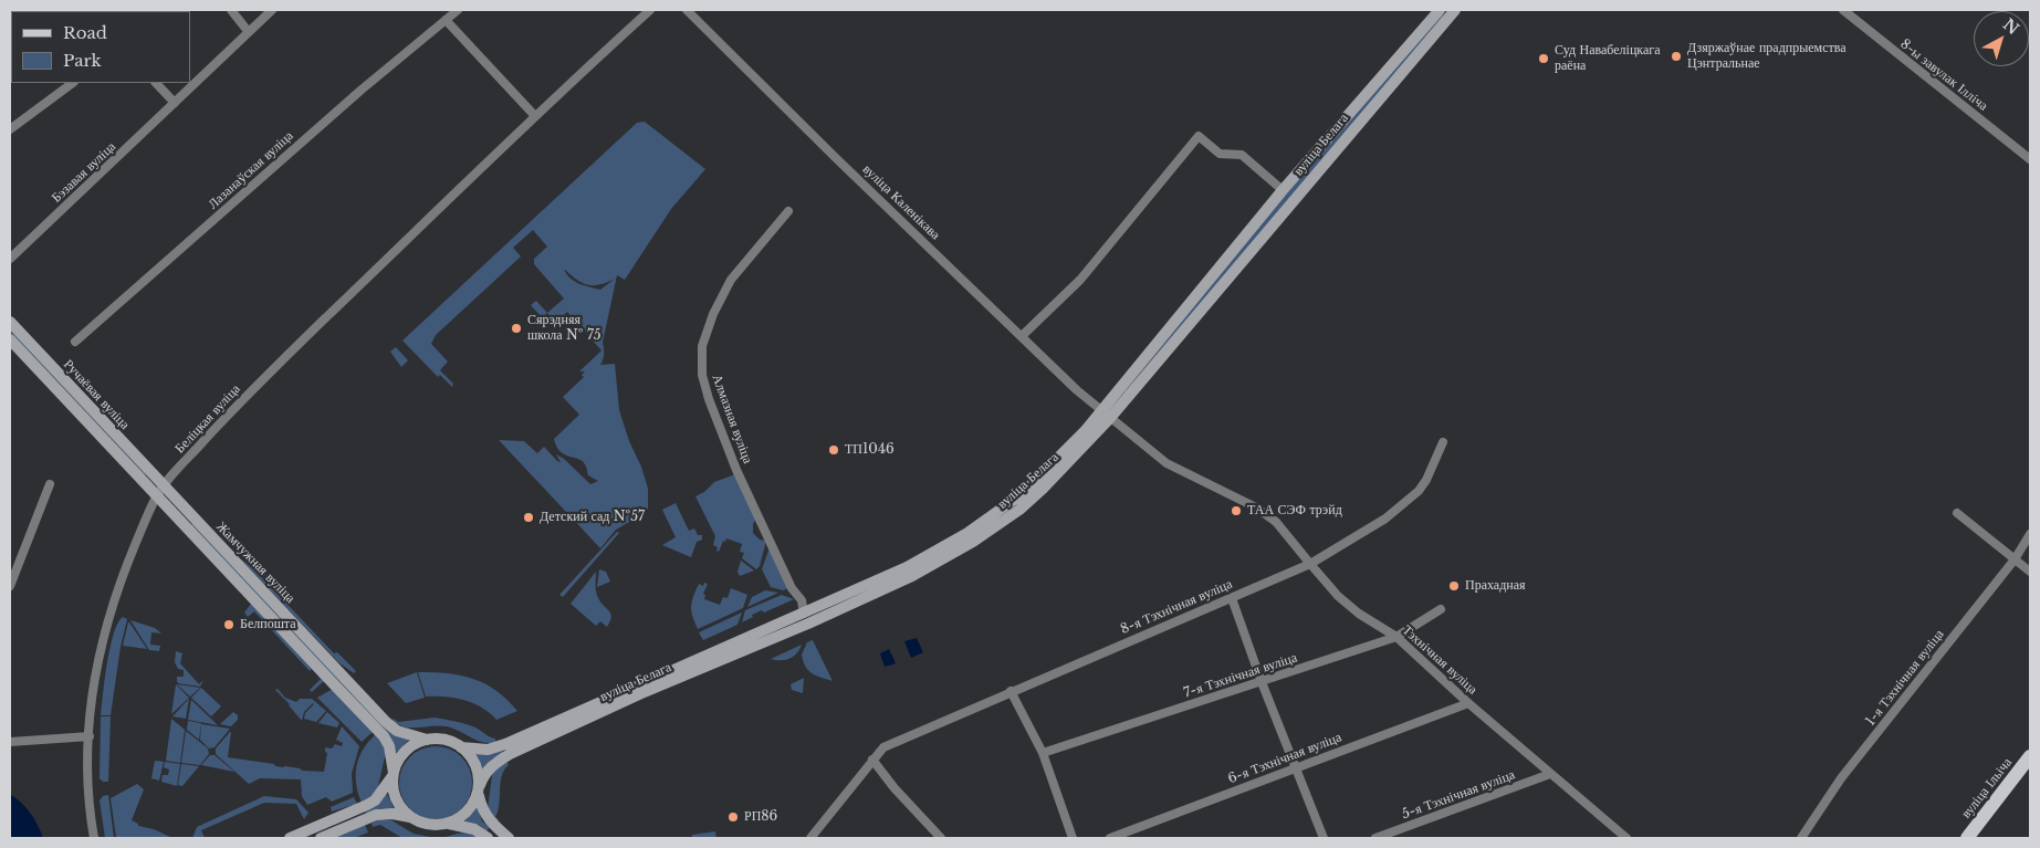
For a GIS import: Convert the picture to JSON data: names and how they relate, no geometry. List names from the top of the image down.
{
  "streets": {
    "main road": ["вуліца Ільіча"],
    "street": [
      "8-ы завулак Ілліча",
      "вуліца Белага",
      "Лазанаўская вуліца",
      "Бэзавая вуліца",
      "вуліца Каленікава",
      "Ручаёвая вуліца",
      "Беліцкая вуліца",
      "Алмазная вуліца",
      "Жамчужная вуліца",
      "8-я Тэхнічная вуліца",
      "Тэхнічная вуліца",
      "7-я Тэхнічная вуліца",
      "1-я Тэхнічная вуліца",
      "6-я Тэхнічная вуліца",
      "5-я Тэхнічная вуліца"
    ]
  },
  "crossings": [
    ["вуліца Белага", "вуліца Каленікава"],
    ["вуліца Белага", "Алмазная вуліца"],
    ["вуліца Белага", "Жамчужная вуліца"],
    ["вуліца Белага", "Тэхнічная вуліца"],
    ["вуліца Каленікава", "Тэхнічная вуліца"],
    ["Ручаёвая вуліца", "Беліцкая вуліца"],
    ["Ручаёвая вуліца", "Жамчужная вуліца"],
    ["Беліцкая вуліца", "Жамчужная вуліца"],
    ["8-я Тэхнічная вуліца", "Тэхнічная вуліца"],
    ["Тэхнічная вуліца", "7-я Тэхнічная вуліца"],
    ["Тэхнічная вуліца", "6-я Тэхнічная вуліца"],
    ["Тэхнічная вуліца", "5-я Тэхнічная вуліца"]
  ],
  "places": [
    "Дзяржаўнае прадпрыемства Цэнтральнае",
    "Суд Навабеліцкага раёна",
    "Сярэдняя школа № 75",
    "ТП1046",
    "ТАА СЭФ трэйд",
    "Детский сад №57",
    "Прахадная",
    "Белпошта",
    "РП86"
  ],
  "legend": ["Road", "Park"],
  "north": "top right"
}
